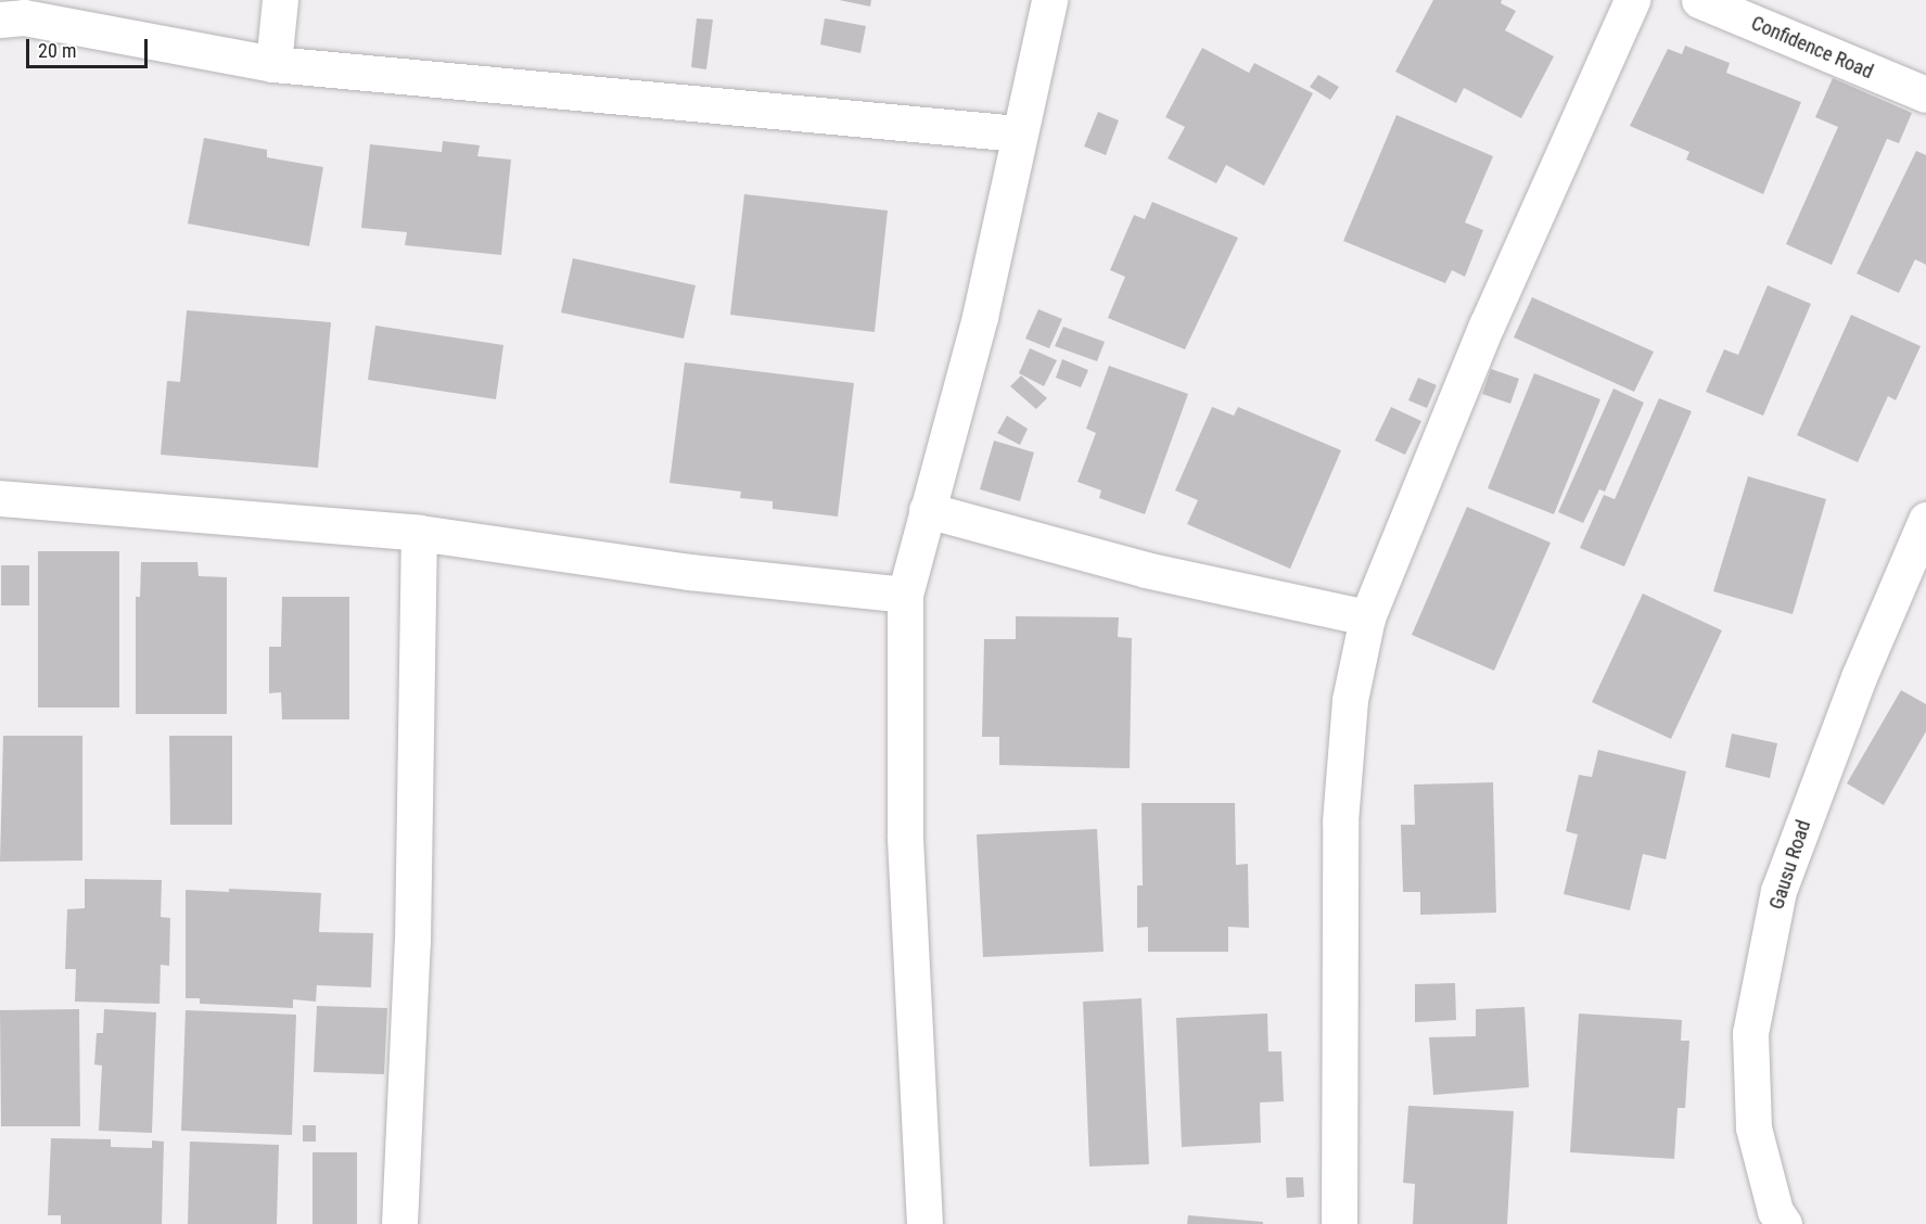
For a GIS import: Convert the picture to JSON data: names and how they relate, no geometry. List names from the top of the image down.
{
  "streets": {
    "street": ["Confidence Road", "Gausu Road"]
  },
  "scale_bar": "20 m"
}
